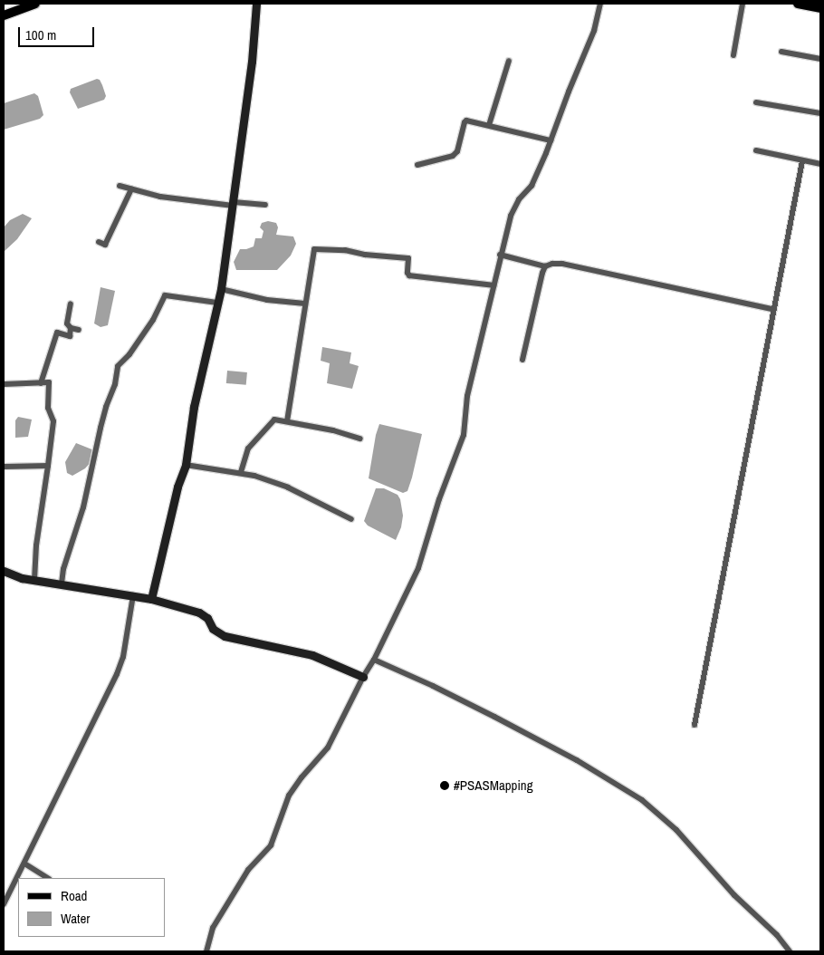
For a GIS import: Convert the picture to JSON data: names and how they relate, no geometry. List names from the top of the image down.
{
  "places": ["#PSASMapping"],
  "legend": ["Road", "Water"],
  "scale_bar": "100 m"
}
